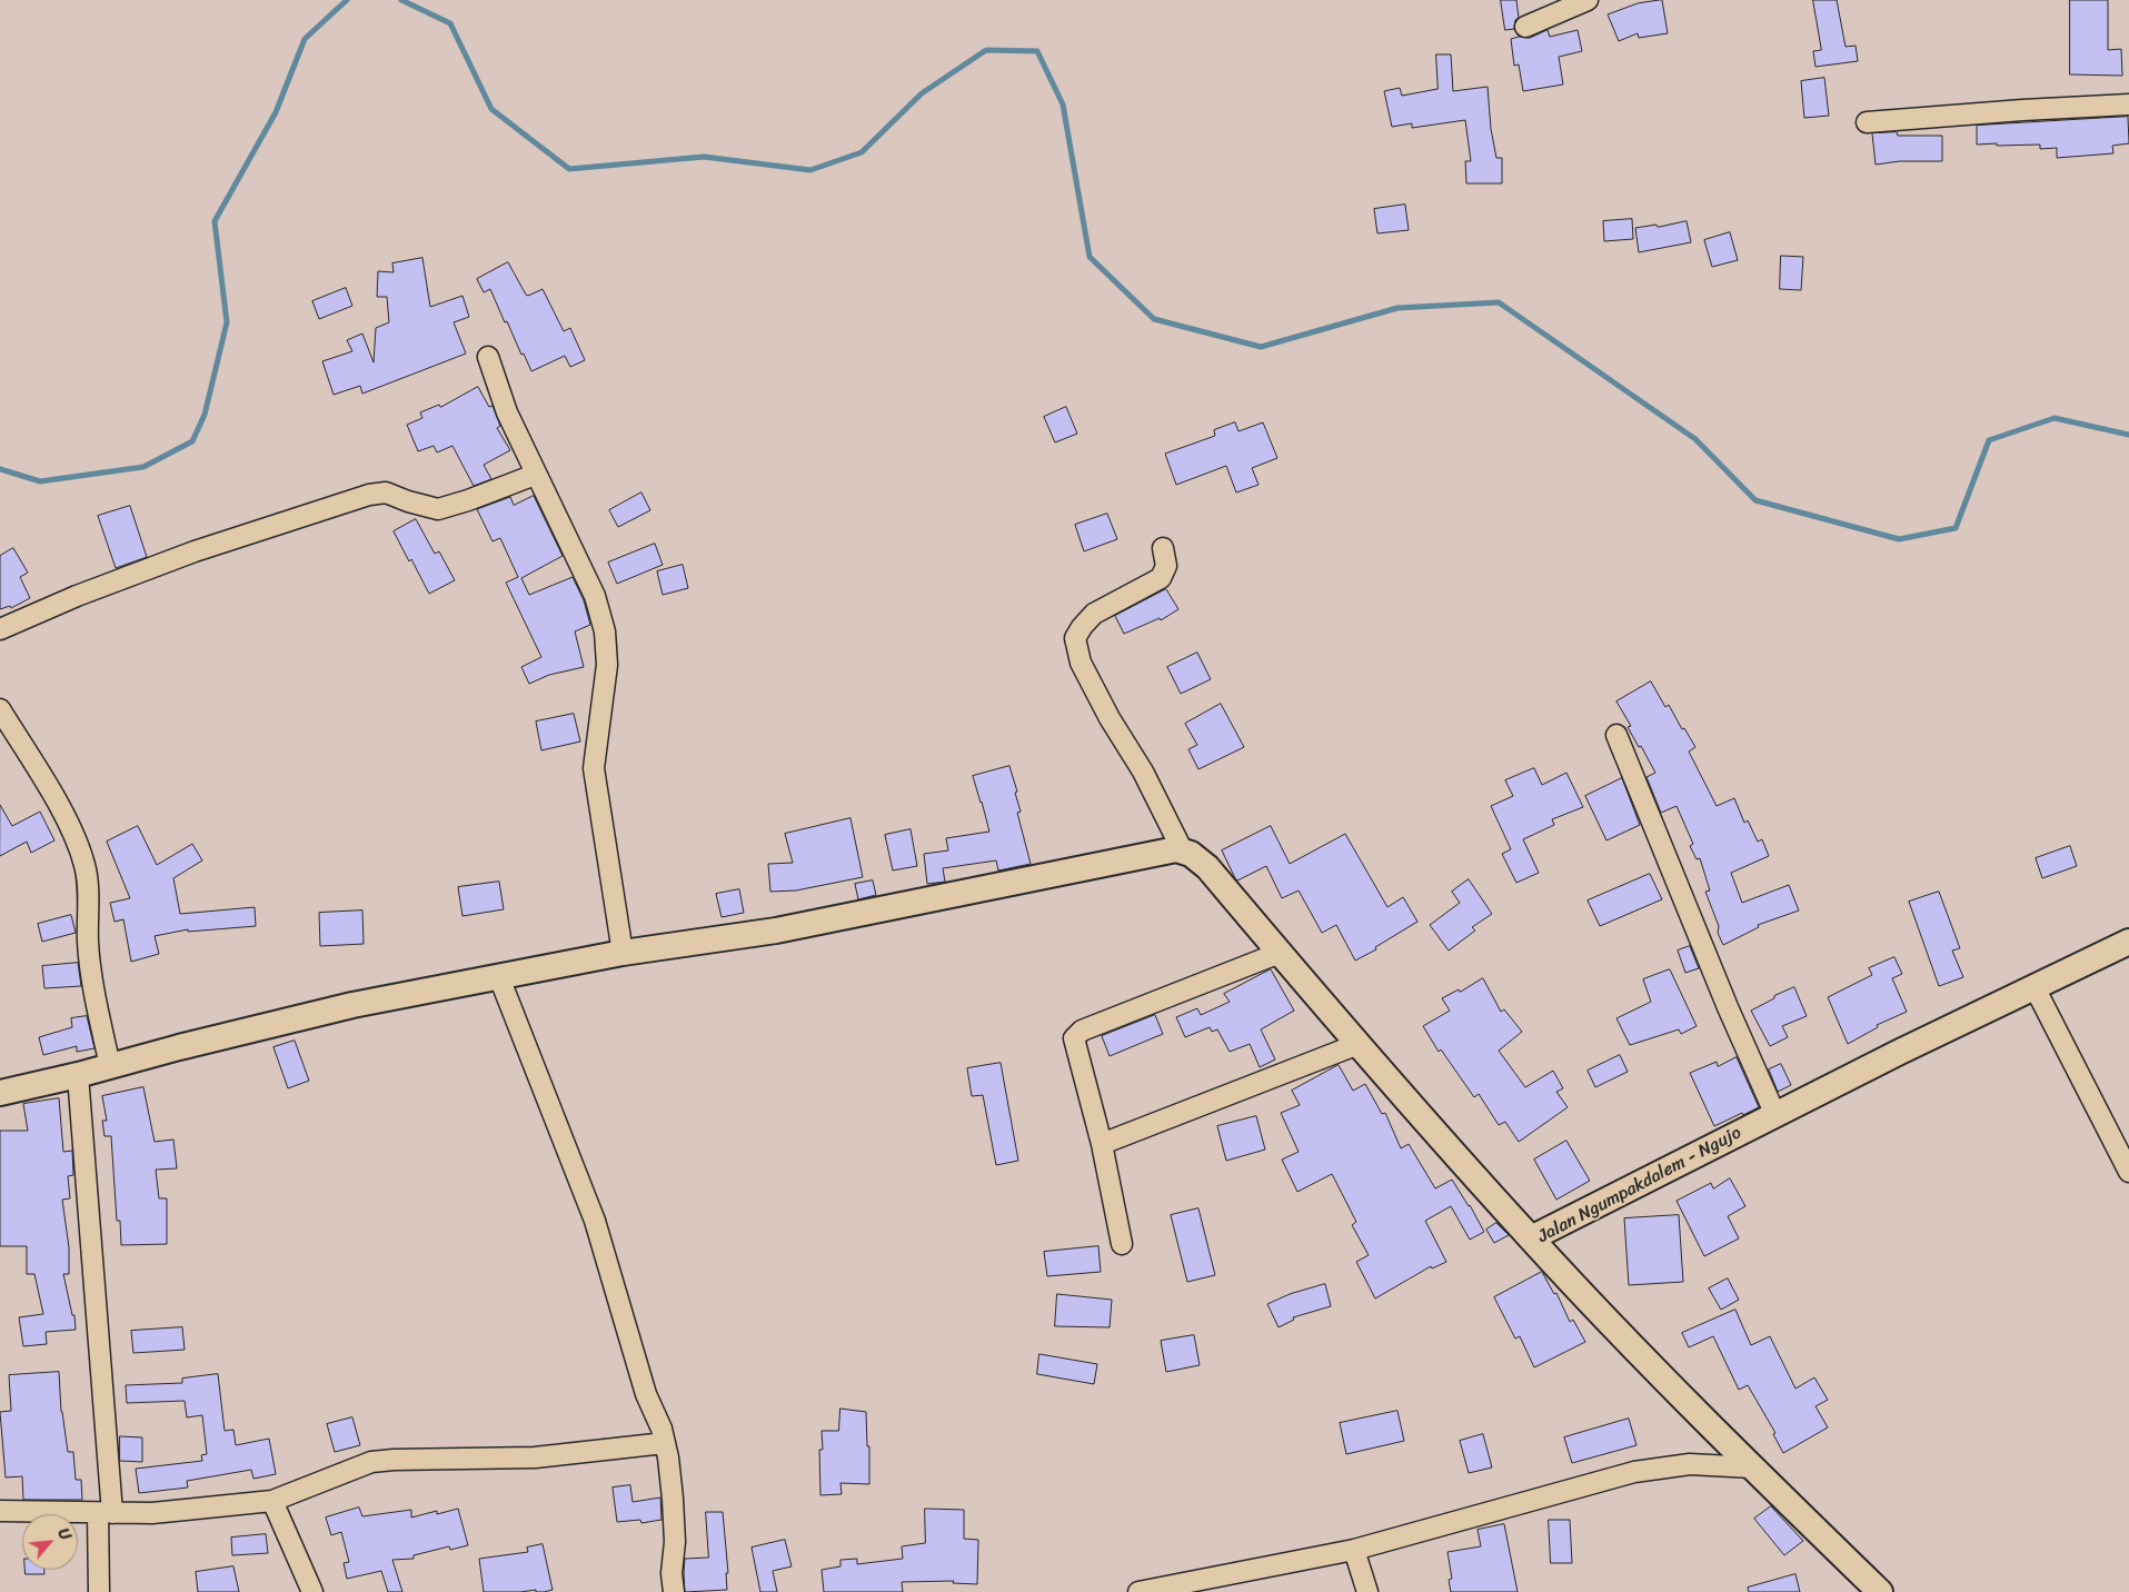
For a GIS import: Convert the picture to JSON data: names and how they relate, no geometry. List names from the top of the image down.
{
  "streets": {
    "street": ["Jalan Ngumpakdalem - Ngujo"]
  },
  "north": "top right"
}
